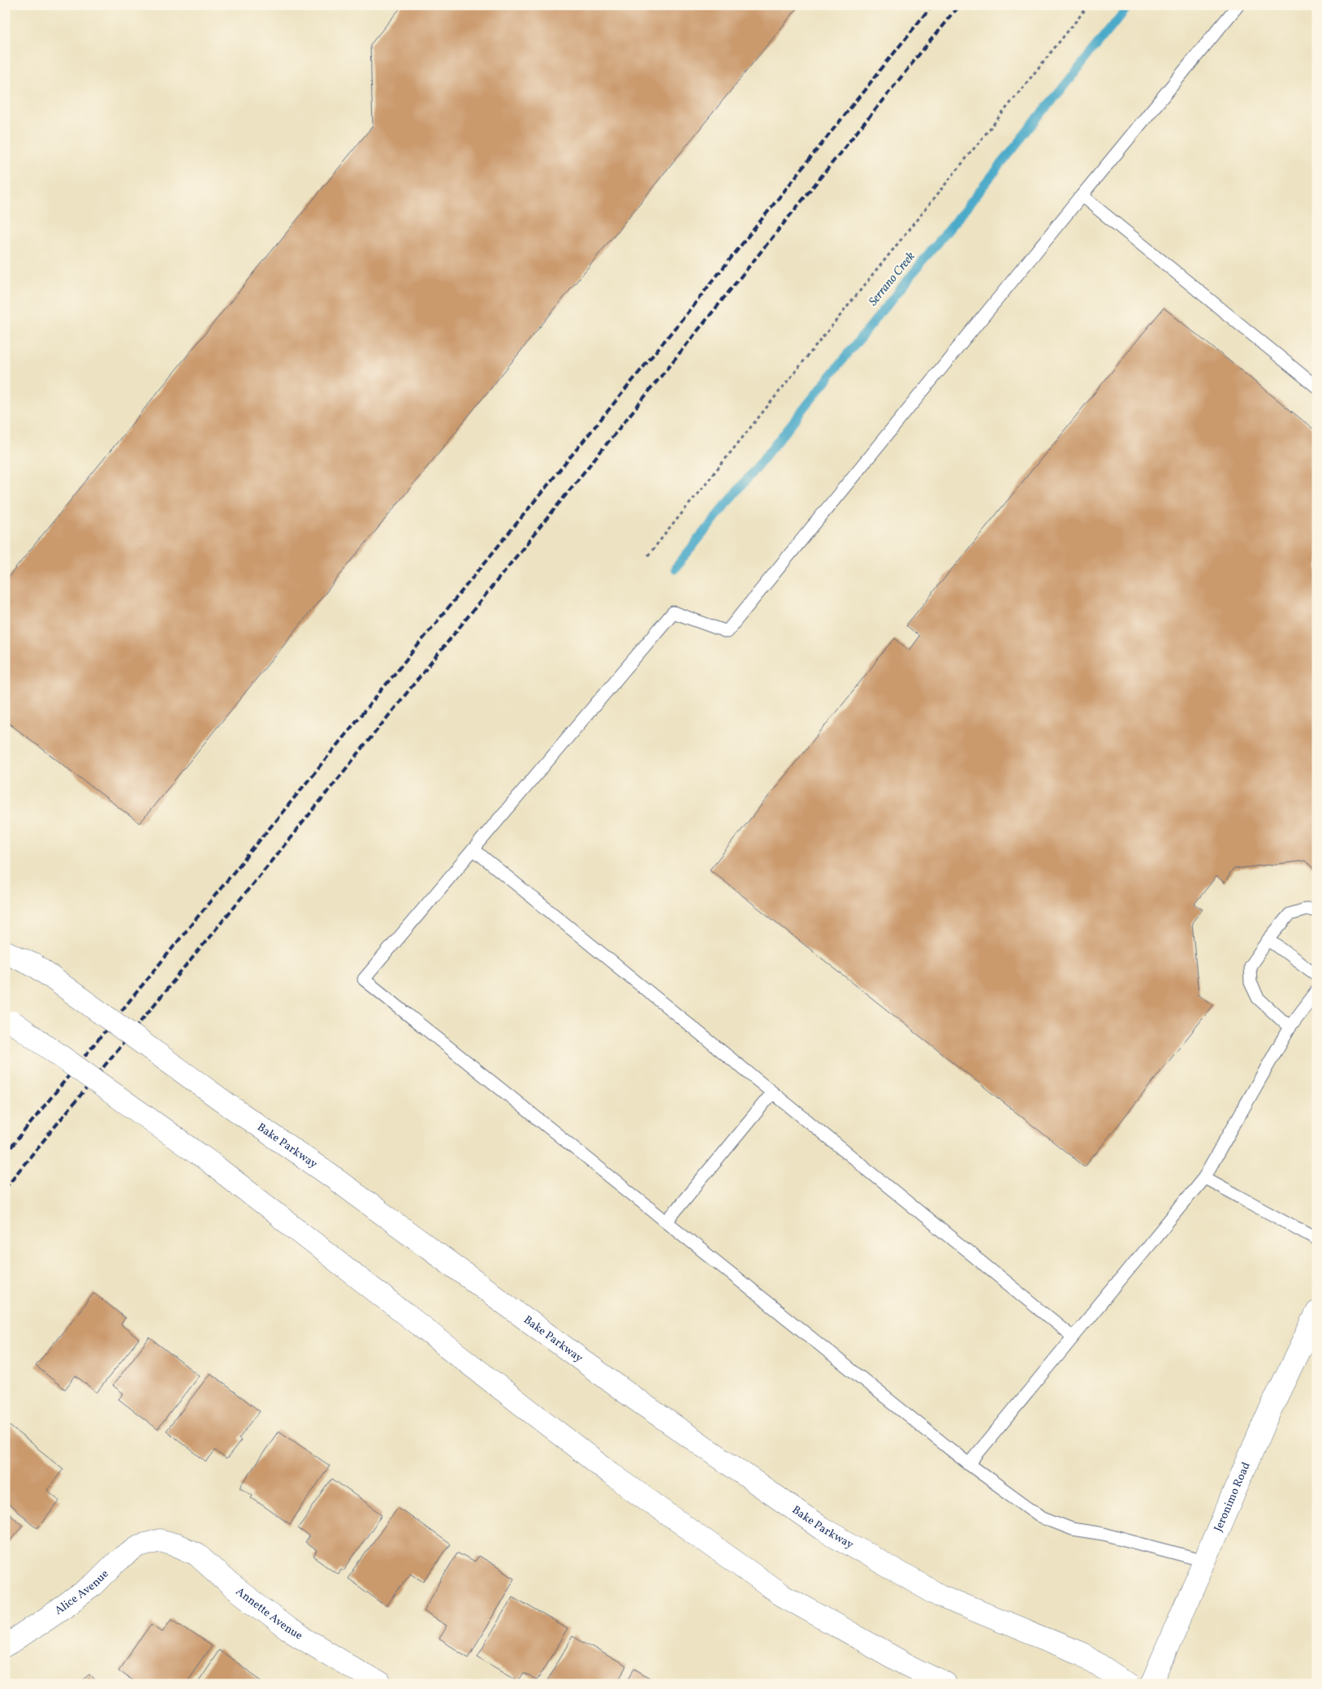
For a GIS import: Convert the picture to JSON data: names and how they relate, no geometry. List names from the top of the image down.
{
  "streets": {
    "main road": [
      "Bake Parkway",
      "Jeronimo Road",
      "Alice Avenue",
      "Annette Avenue"
    ]
  },
  "crossings": [
    ["Alice Avenue", "Annette Avenue"]
  ],
  "water": ["Serrano Creek"]
}
